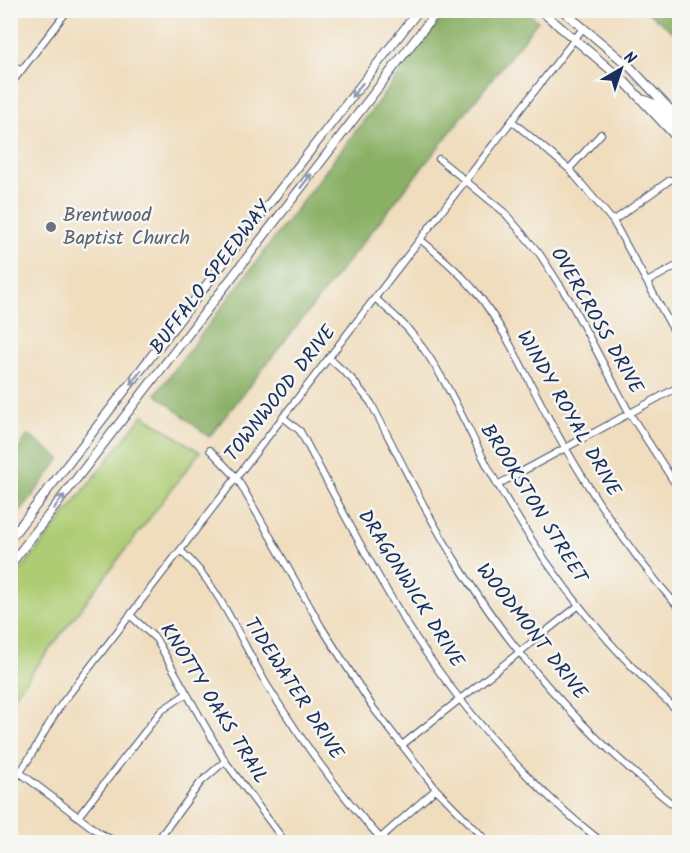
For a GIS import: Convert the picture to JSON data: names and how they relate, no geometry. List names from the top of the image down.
{
  "streets": {
    "main road": ["BUFFALO SPEEDWAY"],
    "street": [
      "OVERCROSS DRIVE",
      "TOWNWOOD DRIVE",
      "WINDY ROYAL DRIVE",
      "BROOKSTON STREET",
      "DRAGONWICK DRIVE",
      "WOODMONT DRIVE",
      "TIDEWATER DRIVE",
      "KNOTTY OAKS TRAIL"
    ]
  },
  "crossings": [
    ["OVERCROSS DRIVE", "TOWNWOOD DRIVE"],
    ["TOWNWOOD DRIVE", "WINDY ROYAL DRIVE"],
    ["TOWNWOOD DRIVE", "BROOKSTON STREET"],
    ["TOWNWOOD DRIVE", "DRAGONWICK DRIVE"],
    ["TOWNWOOD DRIVE", "WOODMONT DRIVE"],
    ["TOWNWOOD DRIVE", "TIDEWATER DRIVE"],
    ["TOWNWOOD DRIVE", "KNOTTY OAKS TRAIL"]
  ],
  "places": ["Brentwood Baptist Church"],
  "north": "top right"
}
